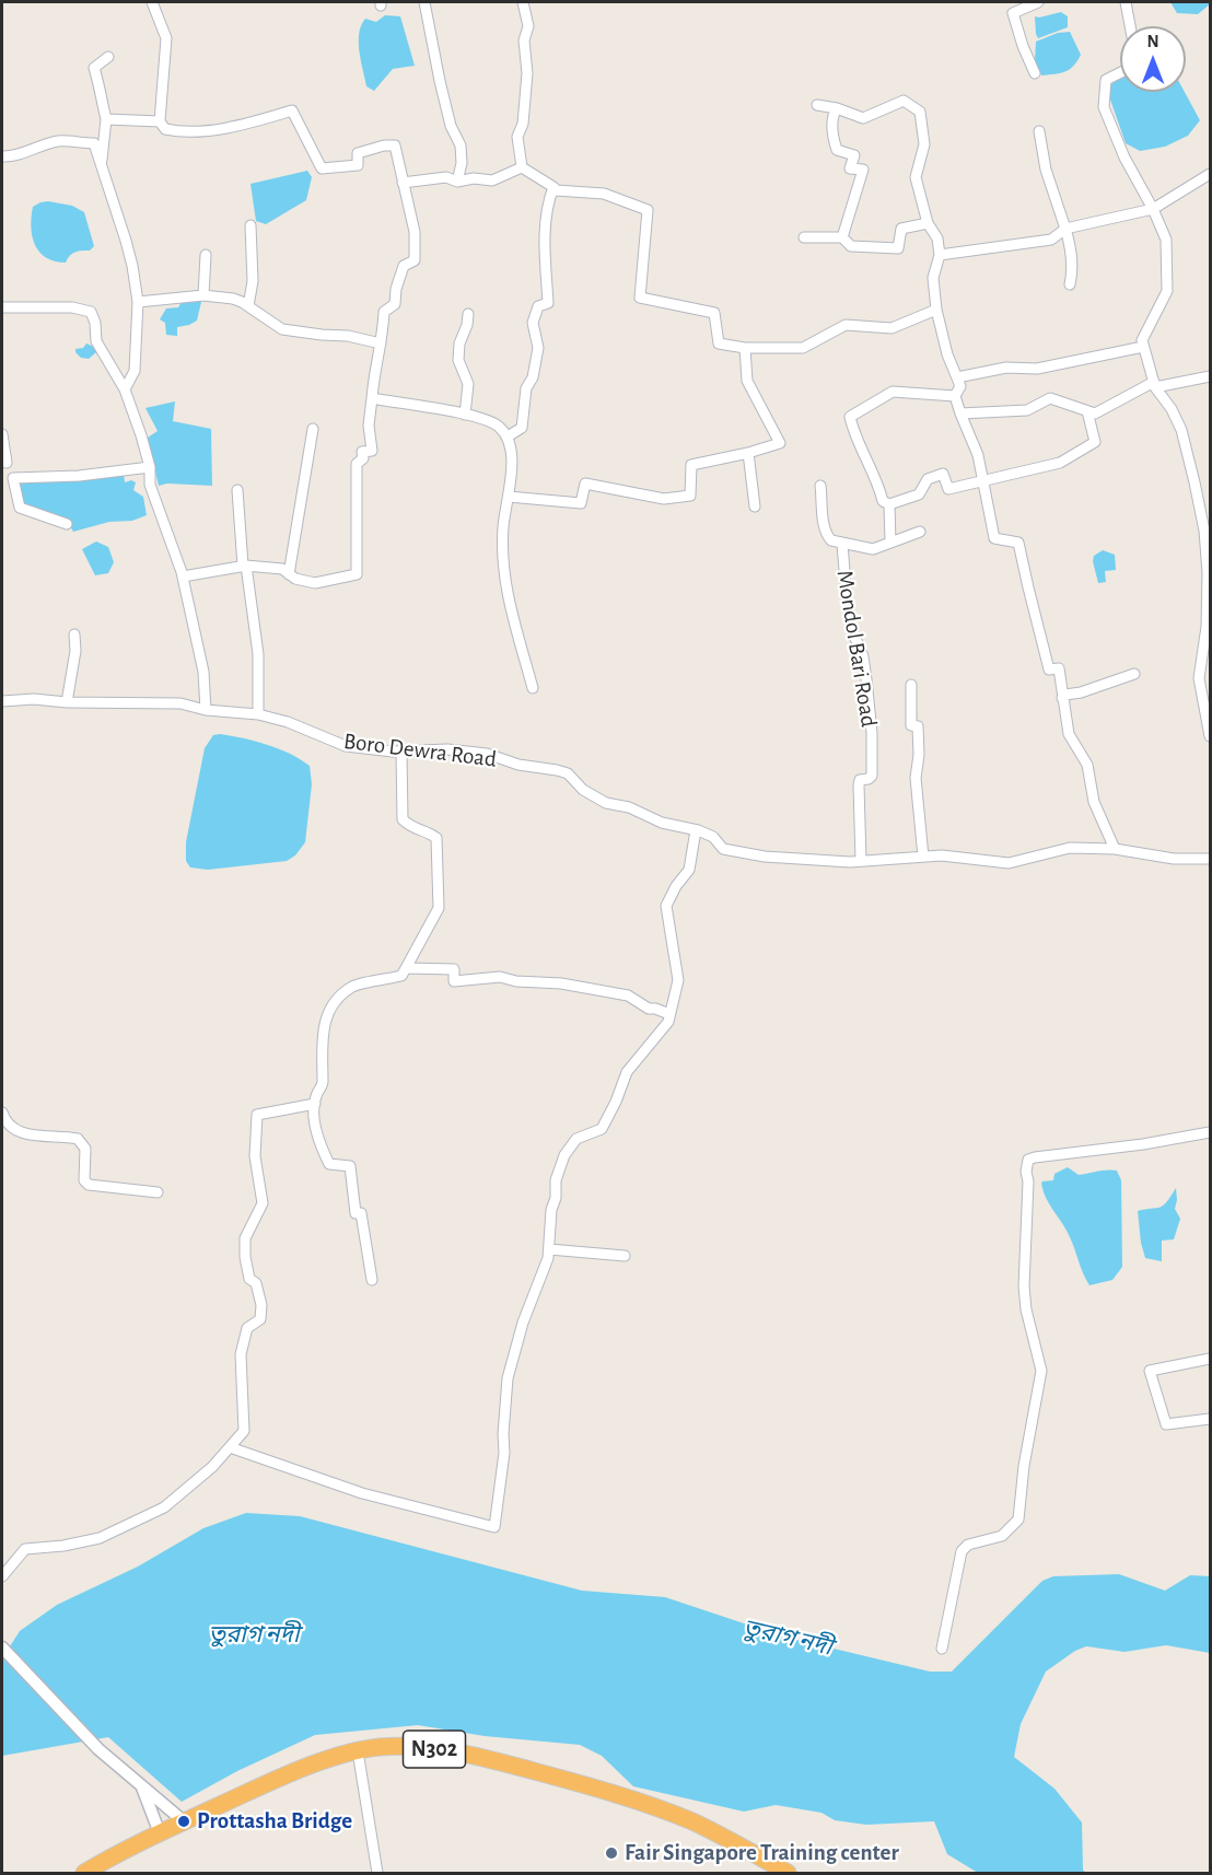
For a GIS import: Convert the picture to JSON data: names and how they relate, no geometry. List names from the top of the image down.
{
  "streets": {
    "highway": ["N302"],
    "street": ["Mondol Bari Road", "Boro Dewra Road"]
  },
  "crossings": [
    ["Mondol Bari Road", "Boro Dewra Road"]
  ],
  "water": ["তুরাগ নদী"],
  "places": ["Prottasha Bridge", "Fair Singapore Training center"],
  "north": "top"
}
